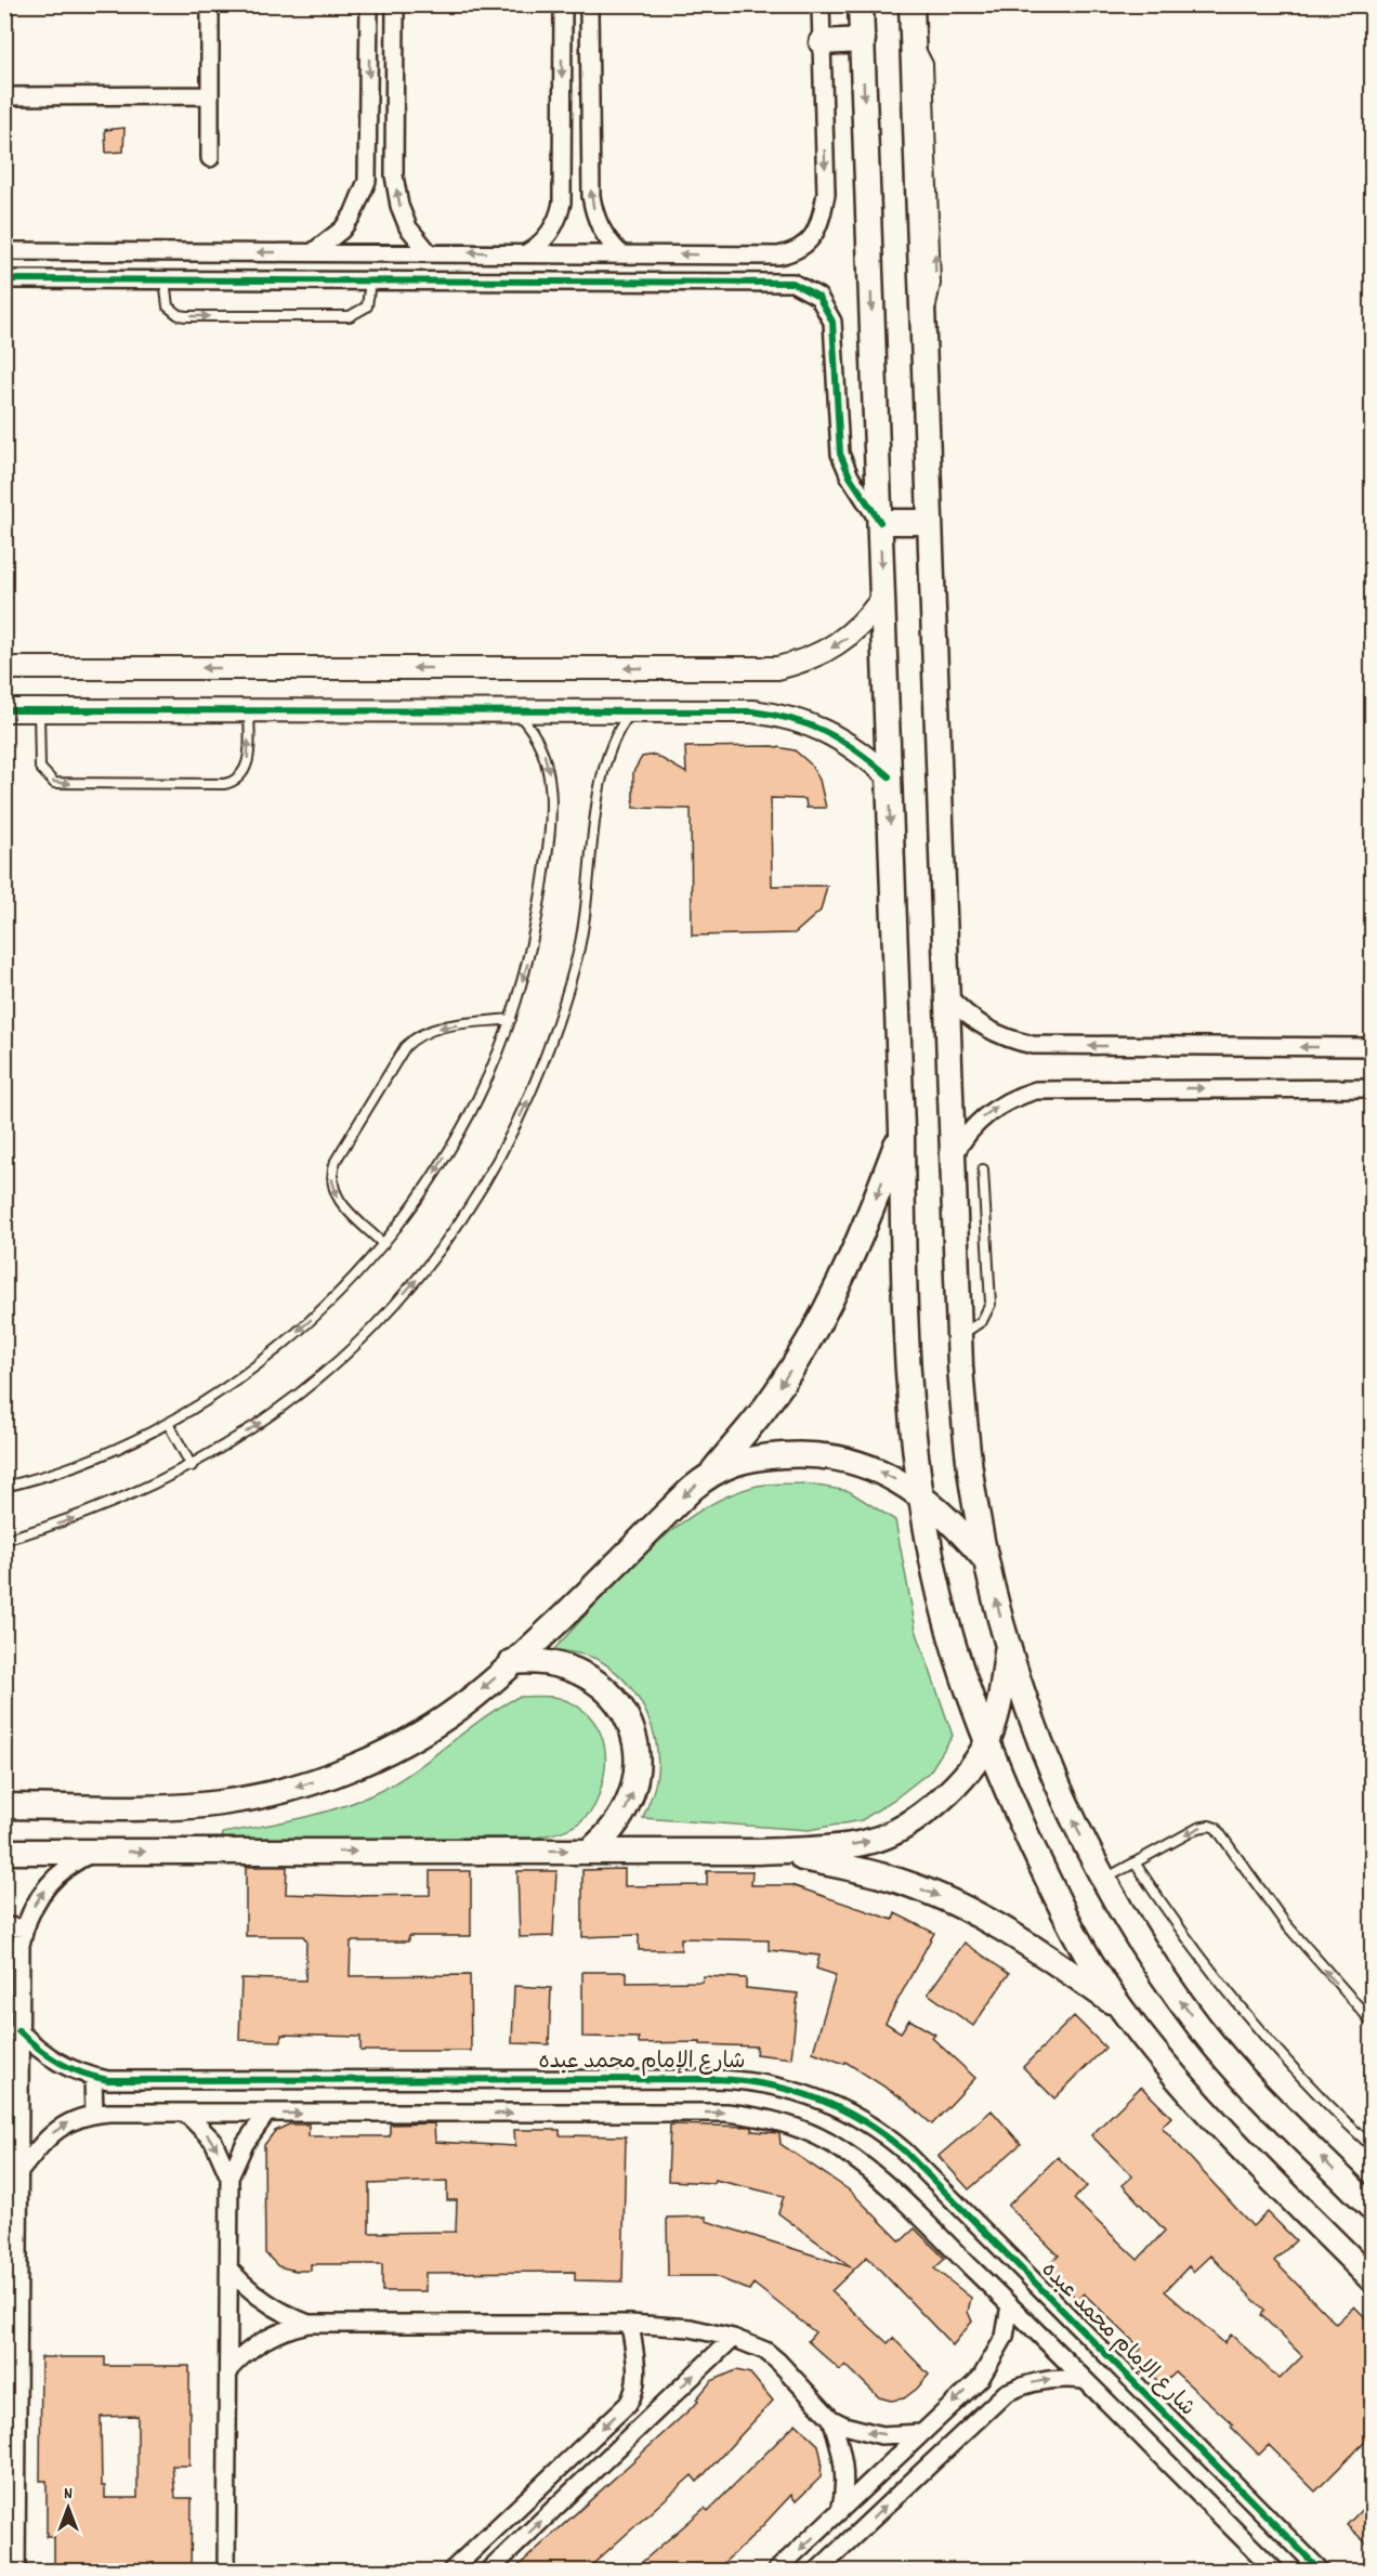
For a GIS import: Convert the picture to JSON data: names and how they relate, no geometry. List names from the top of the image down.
{
  "streets": {
    "street": ["شارع الإمام محمد عبده"]
  },
  "north": "top"
}
